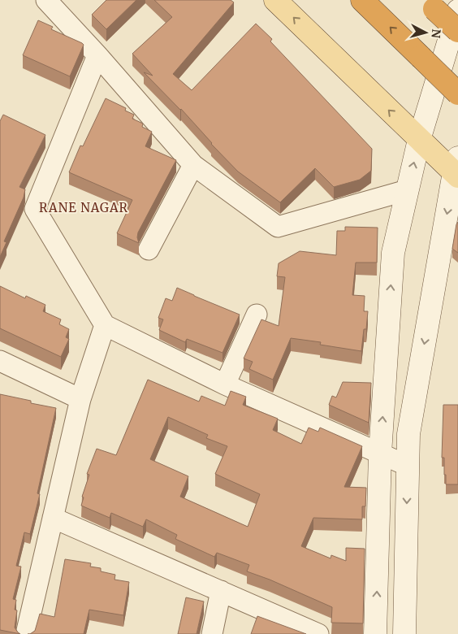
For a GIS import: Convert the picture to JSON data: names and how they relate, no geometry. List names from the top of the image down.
{
  "districts": ["RANE NAGAR"],
  "north": "right"
}
